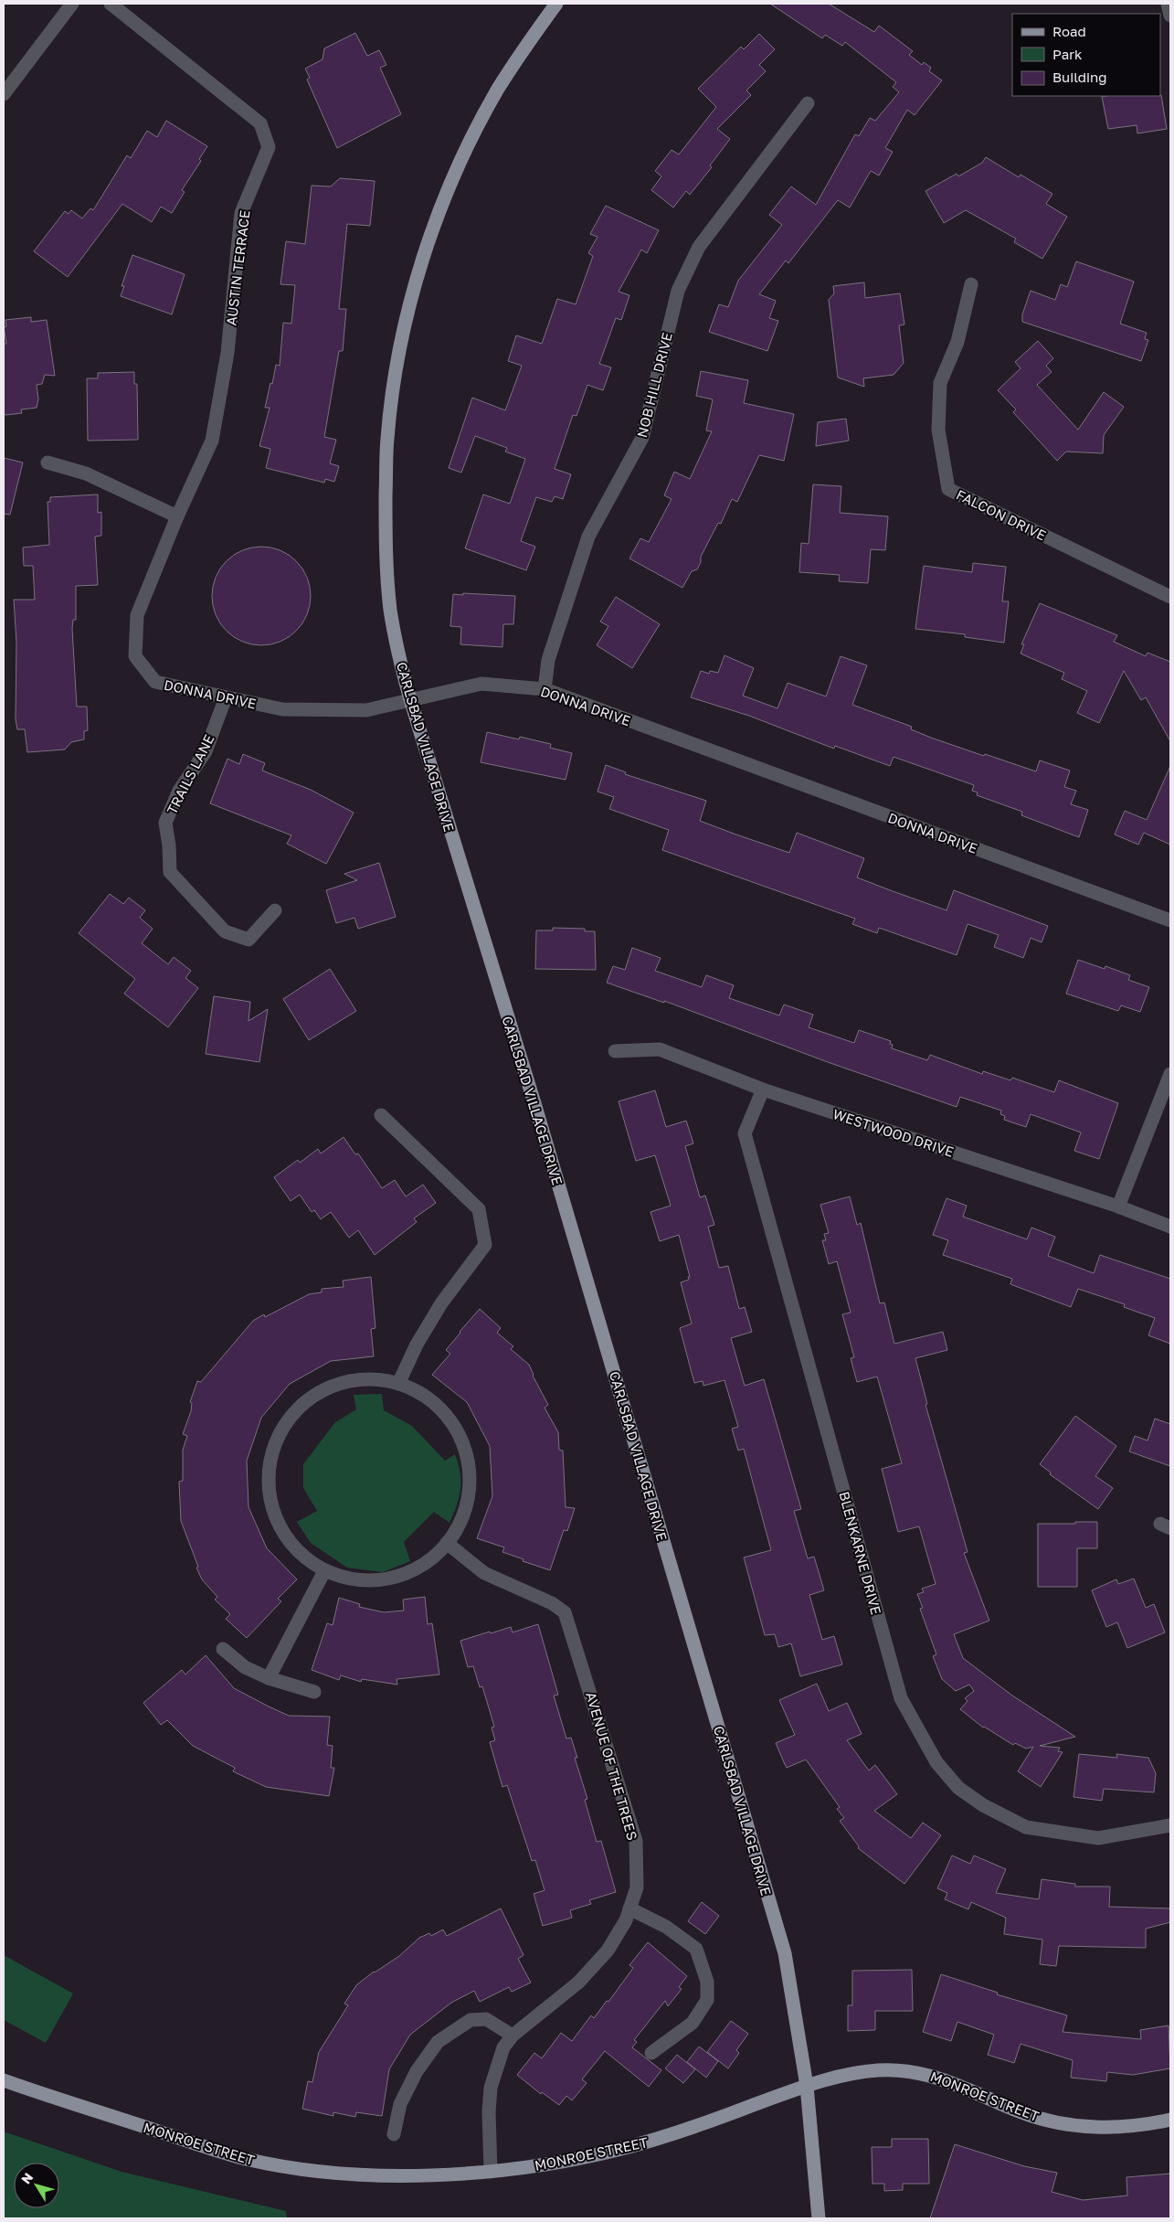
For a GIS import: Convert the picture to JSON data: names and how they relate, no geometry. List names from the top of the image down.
{
  "streets": {
    "main road": ["CARLSBAD VILLAGE DRIVE", "MONROE STREET"],
    "street": [
      "AUSTIN TERRACE",
      "NOB HILL DRIVE",
      "FALCON DRIVE",
      "DONNA DRIVE",
      "TRAILS LANE",
      "WESTWOOD DRIVE",
      "BLENKARNE DRIVE",
      "AVENUE OF THE TREES"
    ]
  },
  "crossings": [
    ["AUSTIN TERRACE", "DONNA DRIVE"],
    ["NOB HILL DRIVE", "DONNA DRIVE"],
    ["DONNA DRIVE", "CARLSBAD VILLAGE DRIVE"],
    ["DONNA DRIVE", "TRAILS LANE"],
    ["CARLSBAD VILLAGE DRIVE", "MONROE STREET"],
    ["WESTWOOD DRIVE", "BLENKARNE DRIVE"],
    ["AVENUE OF THE TREES", "MONROE STREET"]
  ],
  "legend": ["Road", "Park", "Building"],
  "north": "top left"
}
